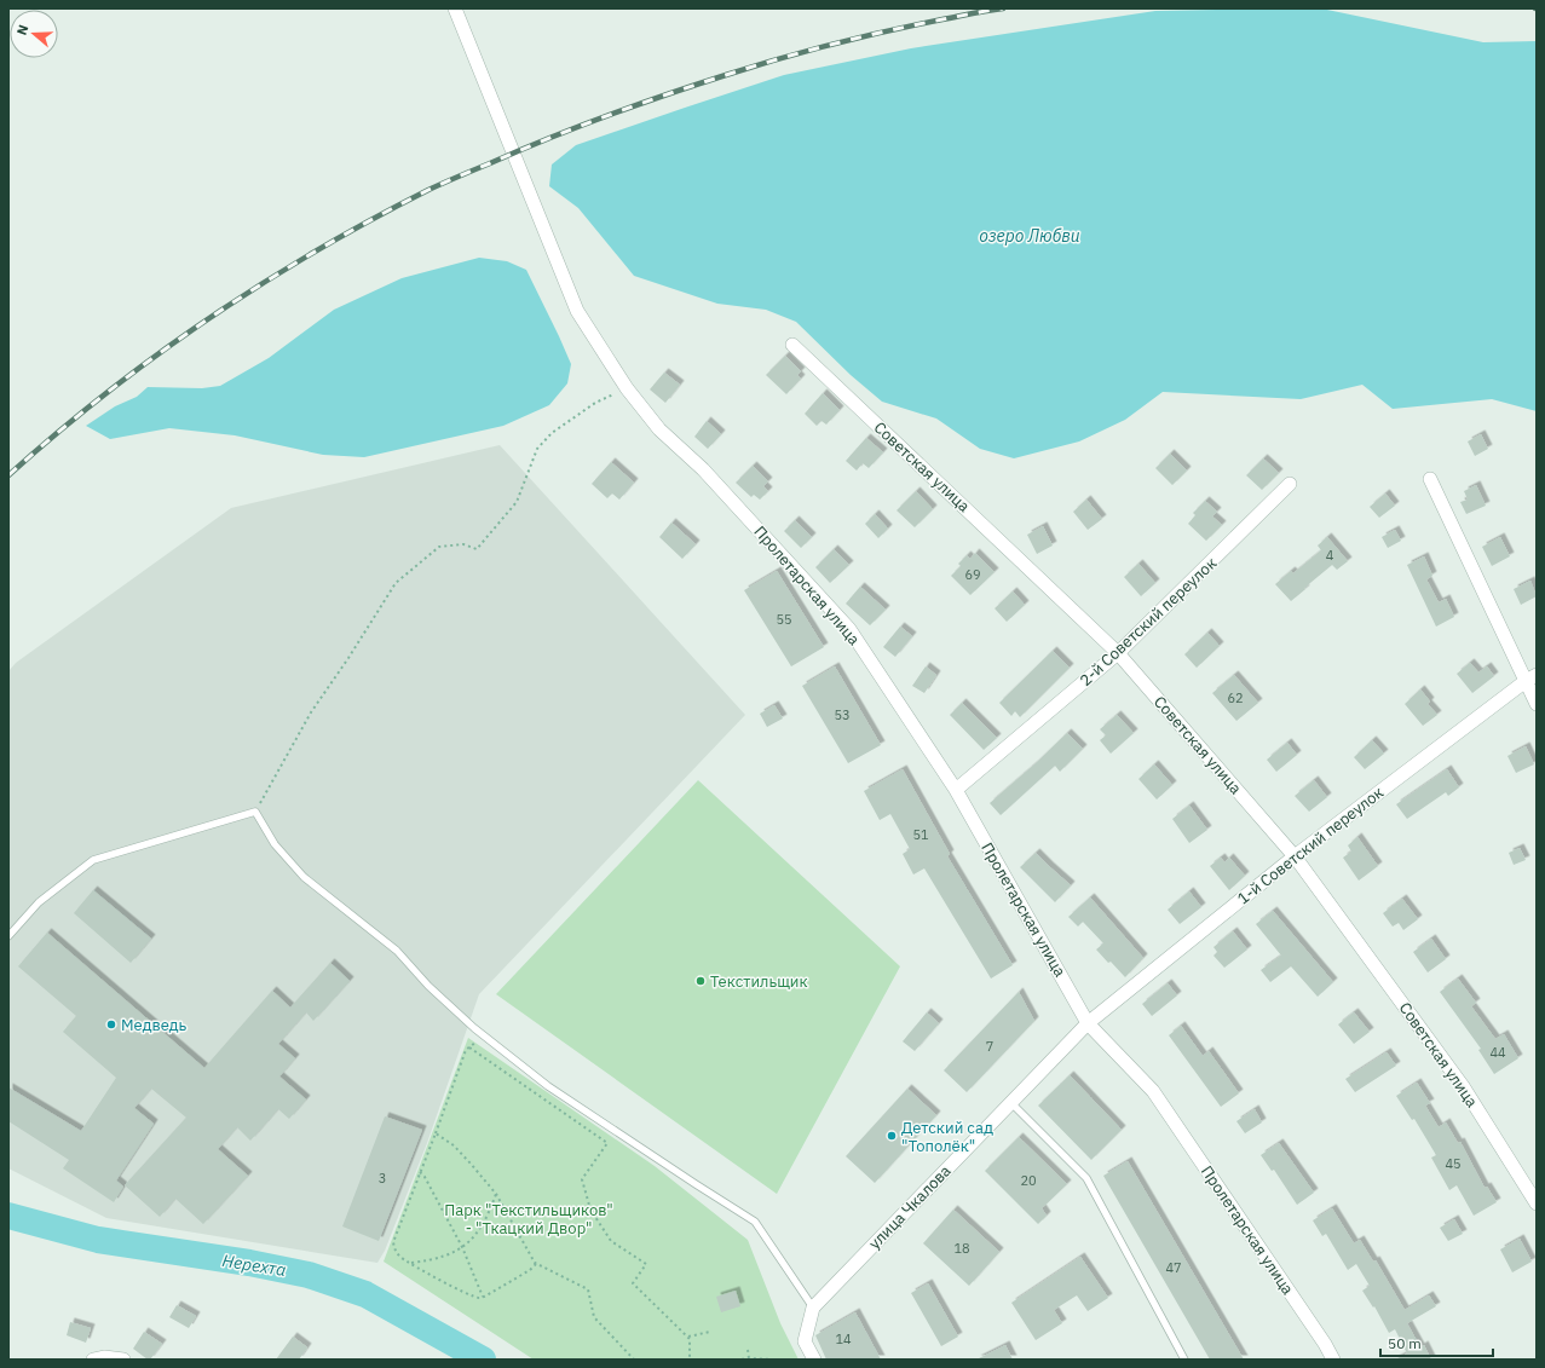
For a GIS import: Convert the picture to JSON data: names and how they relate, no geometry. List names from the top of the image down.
{
  "streets": {
    "street": [
      "Советская улица",
      "Пролетарская улица",
      "2-й Советский переулок",
      "1-й Советский переулок",
      "улица Чкалова"
    ]
  },
  "crossings": [
    ["Советская улица", "2-й Советский переулок"],
    ["Советская улица", "1-й Советский переулок"],
    ["Пролетарская улица", "2-й Советский переулок"],
    ["Пролетарская улица", "1-й Советский переулок"],
    ["Пролетарская улица", "улица Чкалова"],
    ["1-й Советский переулок", "улица Чкалова"]
  ],
  "water": ["озеро Любви", "Нерехта"],
  "parks": ["Парк \"Текстильщиков\" - \"Ткацкий Двор\""],
  "places": ["Текстильщик", "Медведь", "Детский сад \"Тополёк\""],
  "house_numbers": [
    "4",
    "69",
    "55",
    "62",
    "53",
    "51",
    "7",
    "44",
    "45",
    "3",
    "20",
    "18",
    "47",
    "14"
  ],
  "scale_bar": "50 m",
  "north": "left"
}
